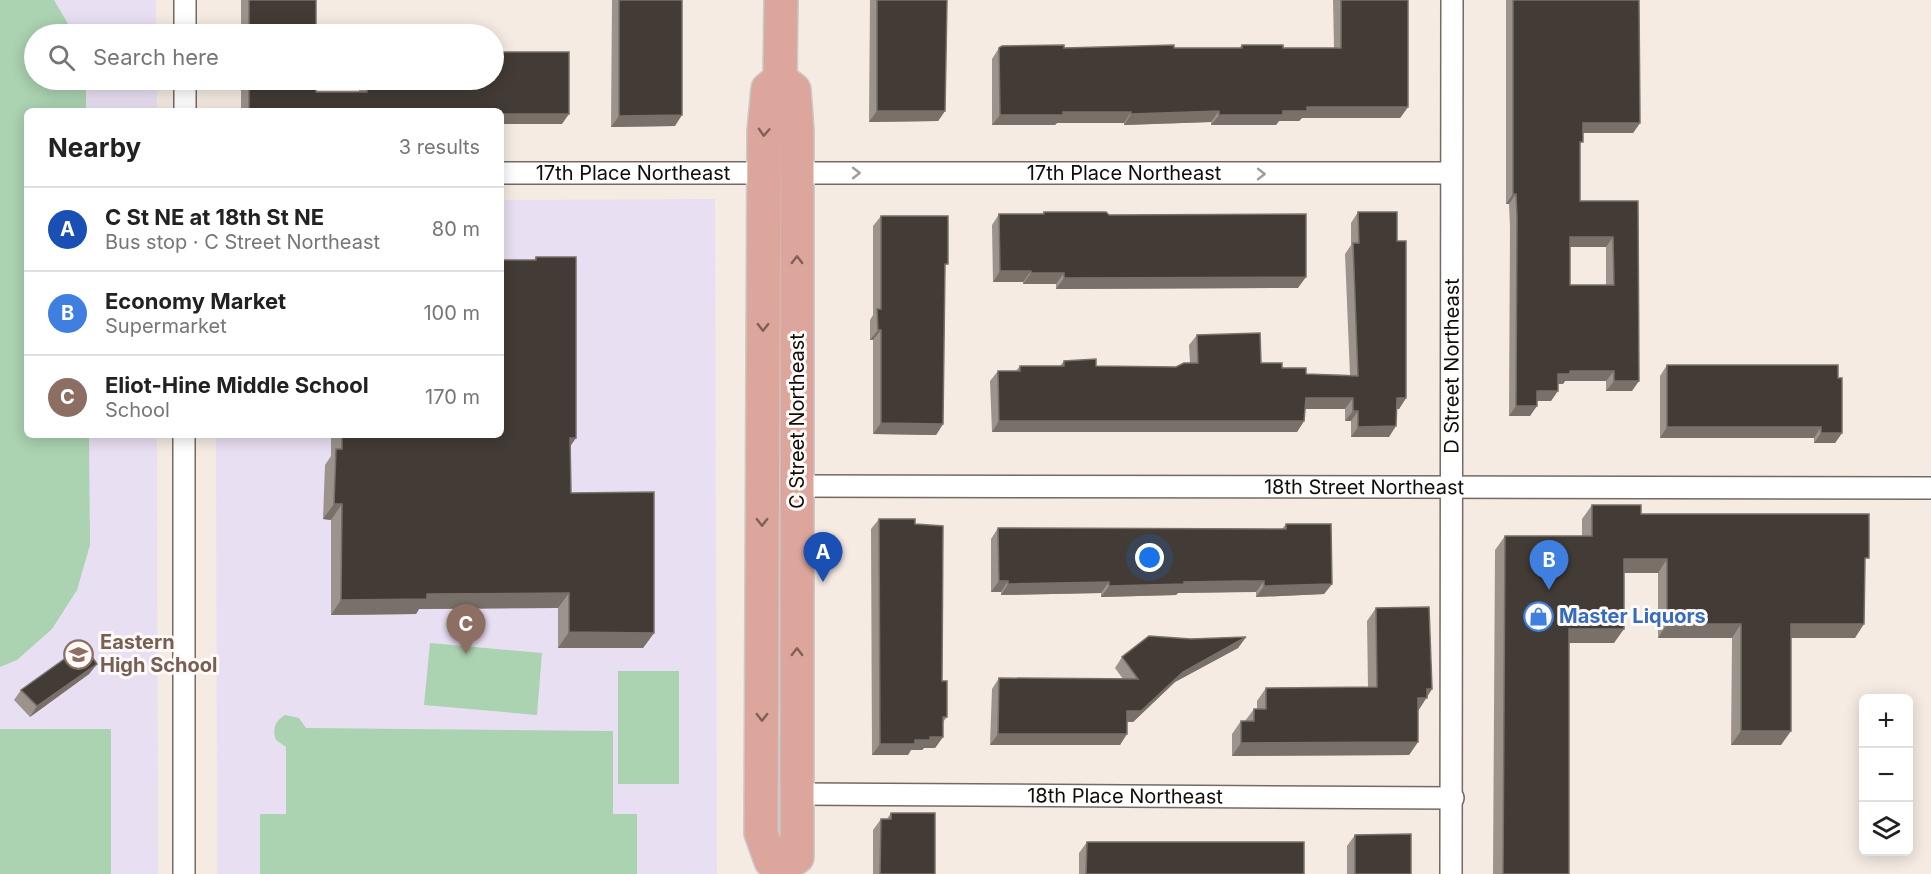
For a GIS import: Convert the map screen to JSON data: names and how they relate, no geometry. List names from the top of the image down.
{
  "streets": {
    "main road": ["C Street Northeast"],
    "street": [
      "17th Place Northeast",
      "D Street Northeast",
      "18th Street Northeast",
      "18th Place Northeast"
    ]
  },
  "crossings": [
    ["17th Place Northeast", "D Street Northeast"],
    ["17th Place Northeast", "C Street Northeast"],
    ["D Street Northeast", "18th Street Northeast"],
    ["D Street Northeast", "18th Place Northeast"],
    ["C Street Northeast", "18th Street Northeast"],
    ["C Street Northeast", "18th Place Northeast"]
  ],
  "one_way": ["17th Place Northeast"],
  "places": {
    "shop": ["Master Liquors"],
    "school or university": ["Eastern High School"]
  },
  "page": {
    "search": "Search here",
    "heading": ["Nearby", "3 results"],
    "list": [
      {
        "mark": "A",
        "name": "C St NE at 18th St NE",
        "note": "Bus stop · C Street Northeast",
        "value": "80 m"
      },
      {
        "mark": "B",
        "name": "Economy Market",
        "note": "Supermarket",
        "value": "100 m"
      },
      {
        "mark": "C",
        "name": "Eliot-Hine Middle School",
        "note": "School",
        "value": "170 m"
      }
    ],
    "pins": ["A", "B", "C"],
    "map_buttons": ["+", "−"]
  }
}
